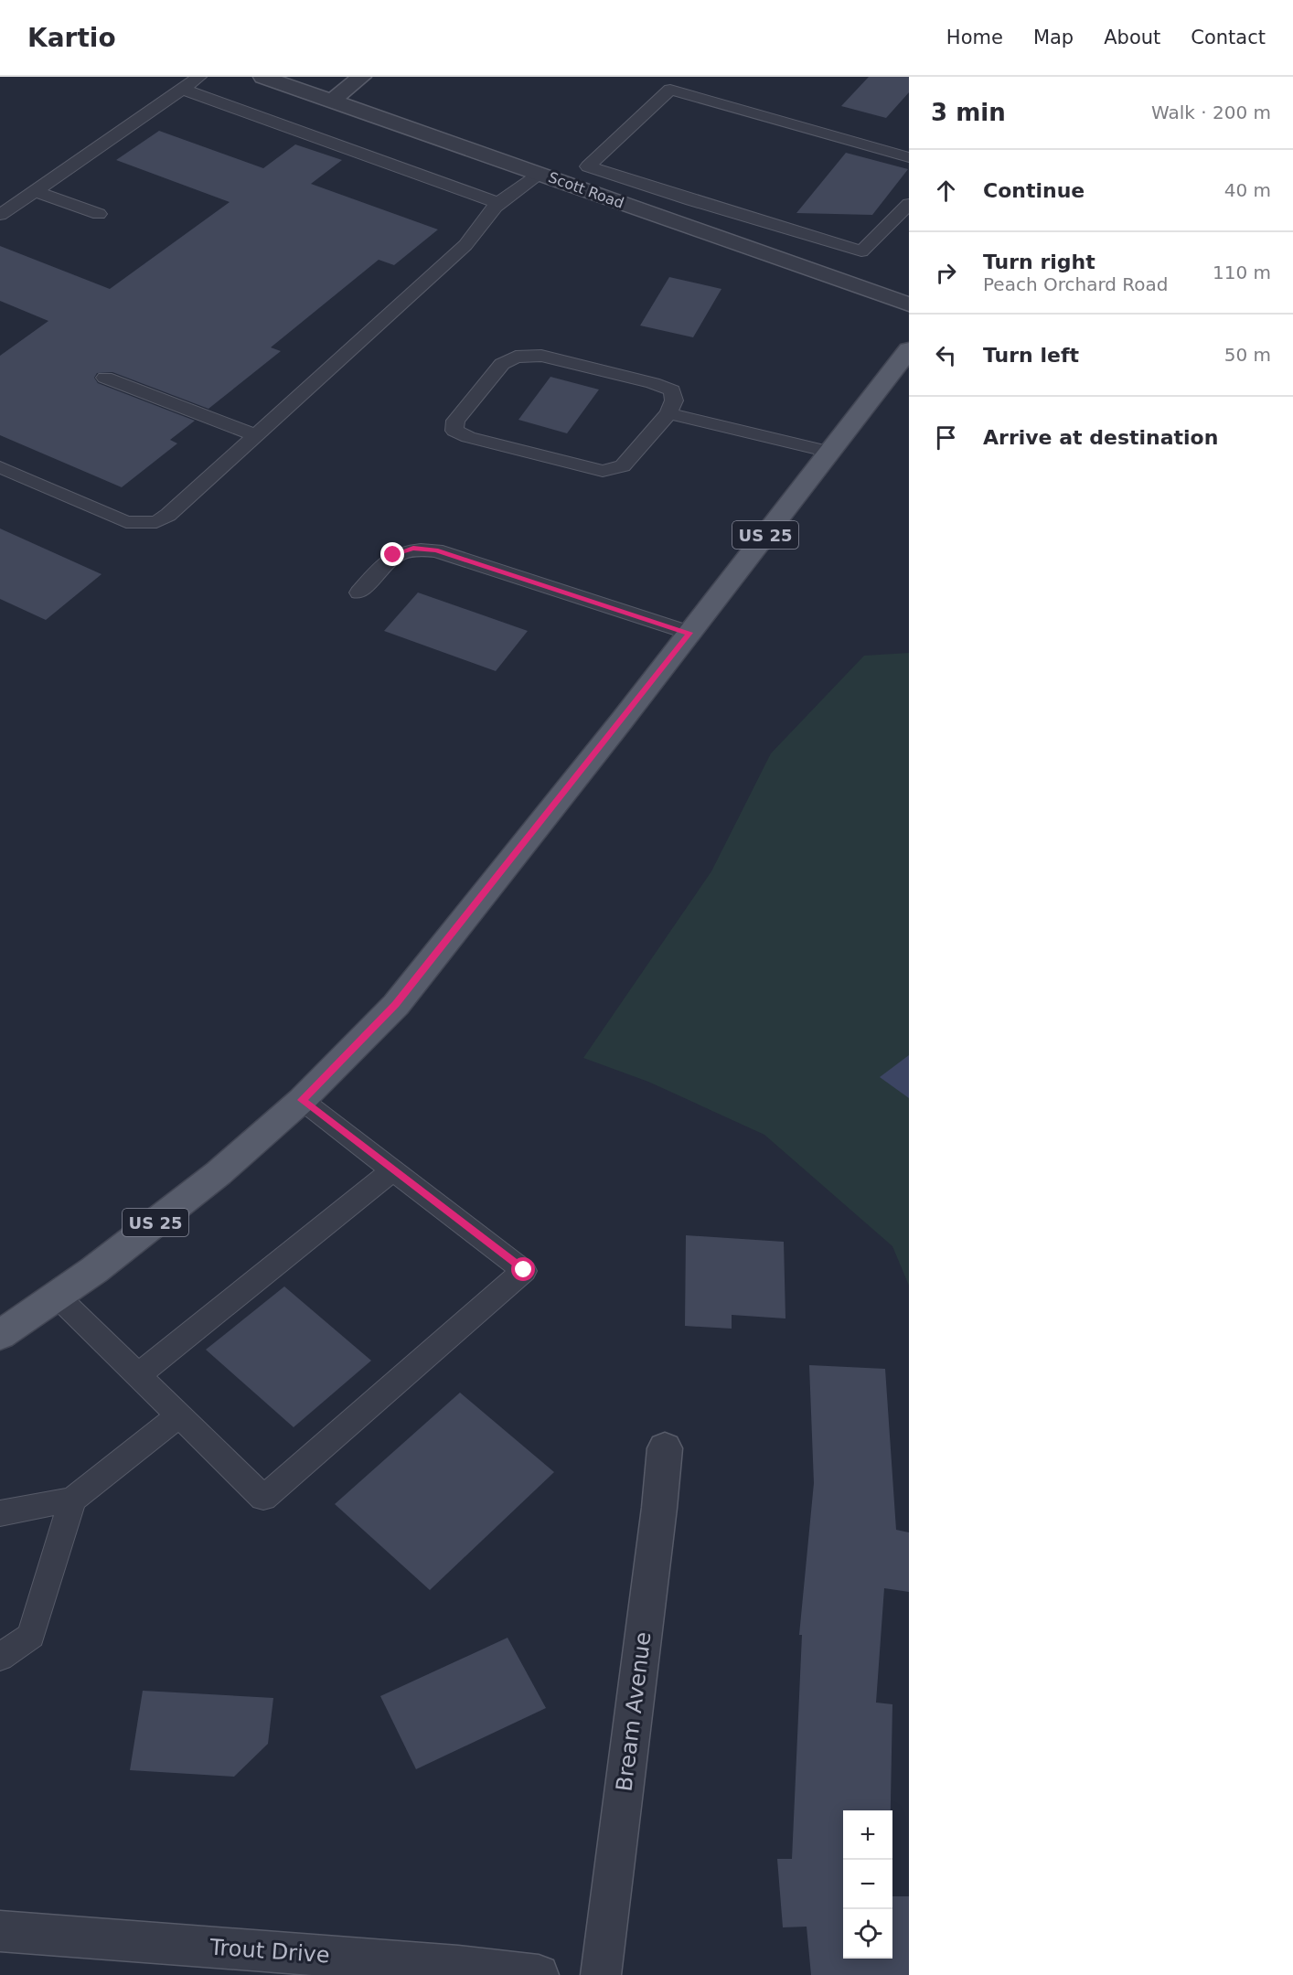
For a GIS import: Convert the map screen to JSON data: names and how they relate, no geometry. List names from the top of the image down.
{
  "streets": {
    "main road": ["US 25"],
    "street": ["Scott Road", "Bream Avenue", "Trout Drive"]
  },
  "page": {
    "header": "Kartio",
    "nav": [
      "Home",
      "Map",
      "About",
      "Contact"
    ],
    "heading": ["3 min", "Walk · 200 m"],
    "list": [
      ["Continue", "40 m"],
      ["Turn right", "Peach Orchard Road", "110 m"],
      ["Turn left", "50 m"],
      "Arrive at destination"
    ],
    "map_buttons": ["+", "−"]
  }
}
